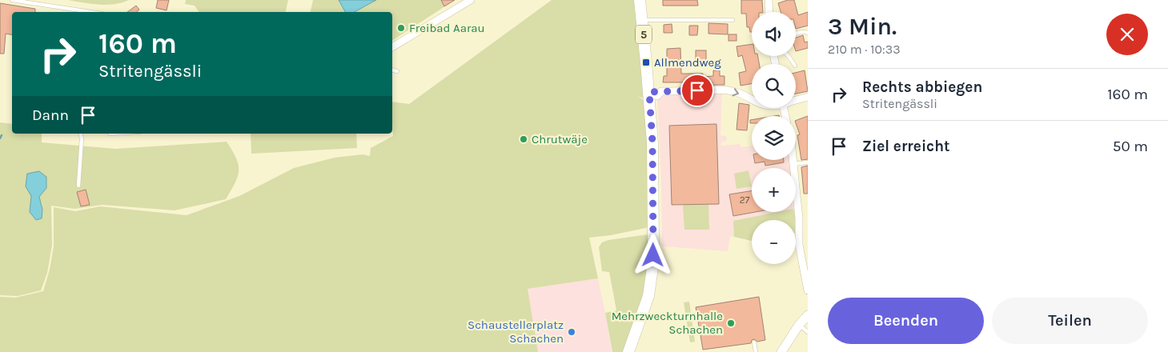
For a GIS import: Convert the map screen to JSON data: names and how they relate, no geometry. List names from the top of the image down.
{
  "streets": {
    "main road": ["5"]
  },
  "places": {
    "other": [
      "Freibad Aarau",
      "Chrutwäje",
      "Mehrzweckturnhalle Schachen",
      "Schaustellerplatz Schachen"
    ],
    "transit": ["Allmendweg"]
  },
  "house_numbers": ["27"],
  "page": {
    "heading": ["3 Min.", "210 m · 10:33"],
    "map_buttons": ["+", "−"],
    "turn": ["160 m", "Stritengässli"],
    "list": [
      {
        "name": "Rechts abbiegen",
        "note": "Stritengässli",
        "value": "160 m"
      },
      {
        "name": "Ziel erreicht",
        "value": "50 m"
      }
    ],
    "then": "Dann",
    "buttons": ["Beenden", "Teilen"]
  }
}
